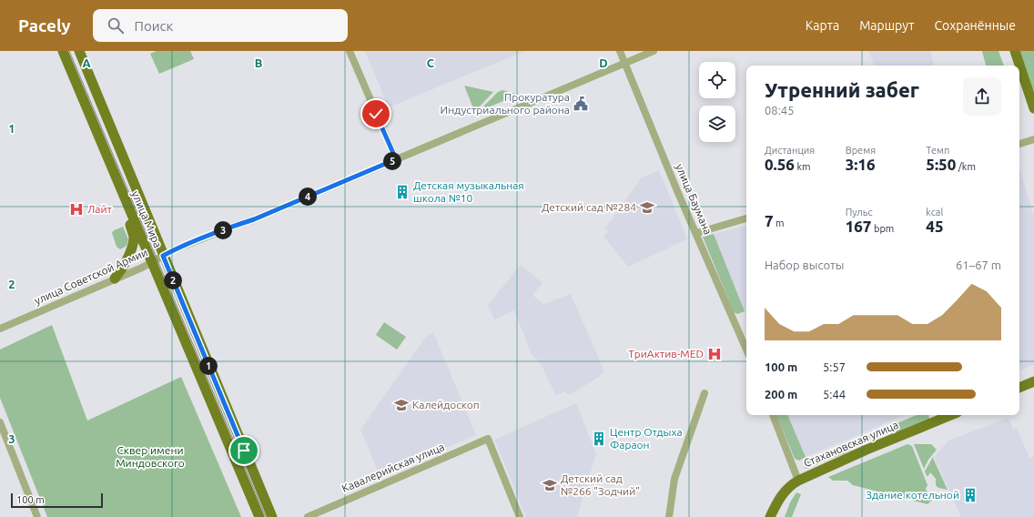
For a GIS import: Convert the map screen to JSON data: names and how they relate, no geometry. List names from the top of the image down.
{
  "streets": {
    "main road": ["улица Мира", "Стахановская улица"],
    "street": ["улица Баумана", "улица Советской Армии", "Кавалерийская улица"]
  },
  "crossings": [
    ["улица Баумана", "улица Советской Армии"],
    ["улица Мира", "улица Советской Армии"]
  ],
  "parks": ["Сквер имени Миндовского"],
  "places": {
    "public building": ["Прокуратура Индустриального района"],
    "building": ["Детская музыкальная школа №10", "Центр Отдыха Фараон", "Здание котельной"],
    "school or university": ["Детский сад №284", "Калейдоскоп", "Детский сад №266 \"Зодчий\""],
    "hospital": ["Лайт", "ТриАктив-MED"]
  },
  "scale_bar": "100 m",
  "page": {
    "header": "Pacely",
    "search": "Поиск",
    "nav": ["Карта", "Маршрут", "Сохранённые"],
    "heading": ["Утренний забег", "08:45"],
    "stats": [
      ["Дистанция", "0.56 km"],
      ["Время", "3:16"],
      ["Темп", "5:50 /km"],
      ["7 m"],
      ["Пульс", "167 bpm"],
      ["kcal", "45"]
    ],
    "pins": [
      "5",
      "4",
      "3",
      "2",
      "1"
    ],
    "chart": ["Набор высоты", "61–67 m"],
    "list": [
      {
        "name": "100 m",
        "note": "5:57"
      },
      {
        "name": "200 m",
        "note": "5:44"
      }
    ],
    "scale": "100 m"
  },
  "grid": {
    "columns": [
      "A",
      "B",
      "C",
      "D"
    ],
    "rows": ["1", "2", "3"]
  }
}
